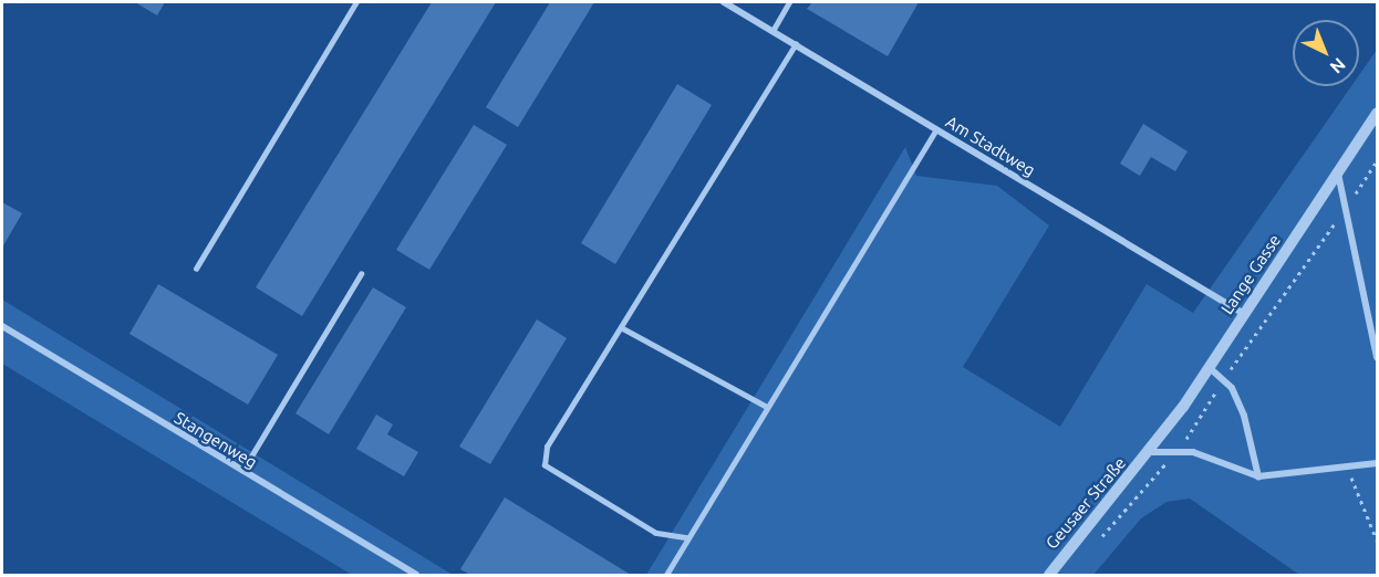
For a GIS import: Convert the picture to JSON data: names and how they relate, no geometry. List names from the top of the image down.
{
  "streets": {
    "street": [
      "Am Stadtweg",
      "Lange Gasse",
      "Stangenweg",
      "Geusaer Straße"
    ]
  },
  "crossings": [
    ["Am Stadtweg", "Lange Gasse"],
    ["Lange Gasse", "Geusaer Straße"]
  ],
  "north": "bottom right"
}
